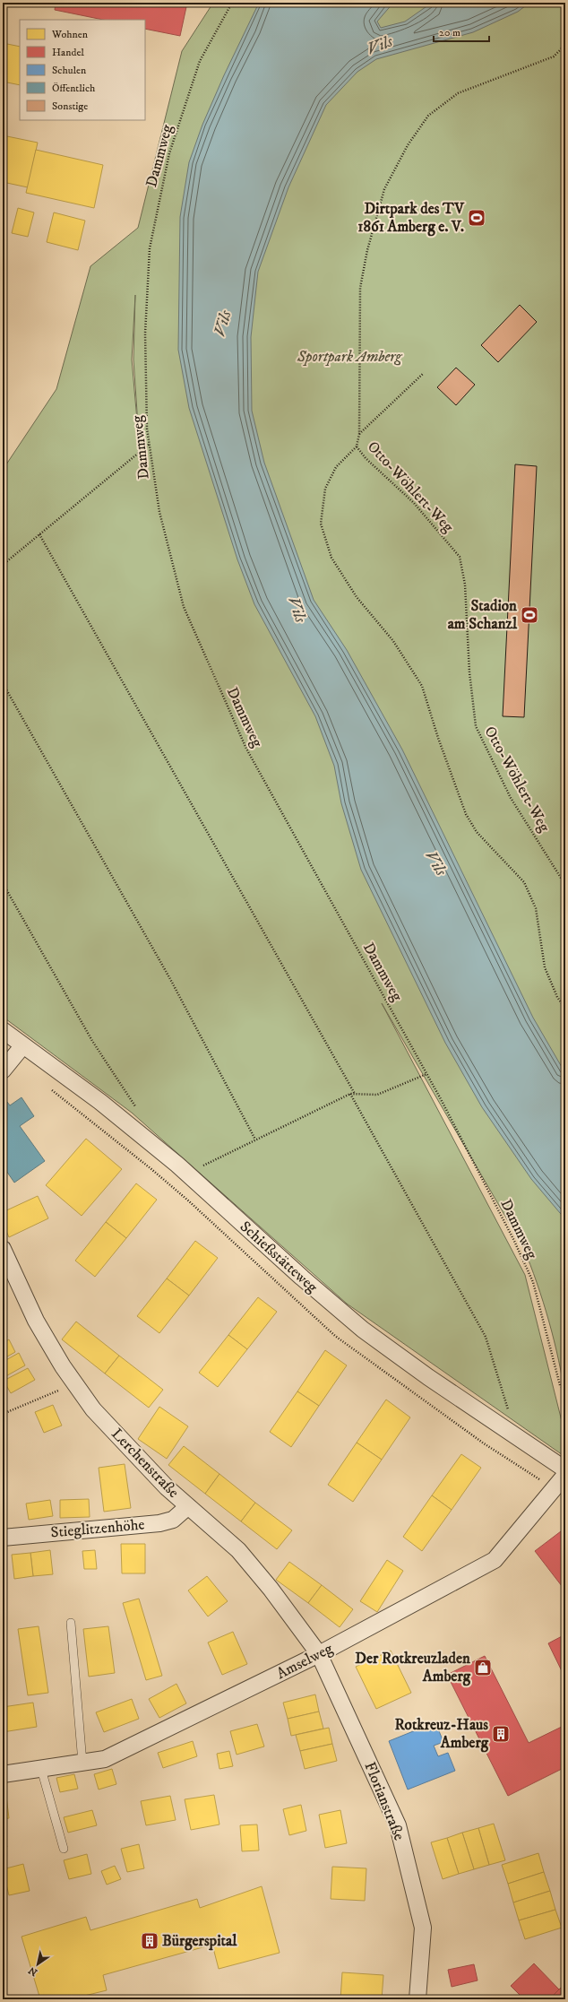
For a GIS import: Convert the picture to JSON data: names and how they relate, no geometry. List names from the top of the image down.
{
  "streets": {
    "street": [
      "Schießstätteweg",
      "Lerchenstraße",
      "Stieglitzenhöhe",
      "Amselweg",
      "Florianstraße"
    ],
    "path": ["Dammweg", "Otto-Wöhlert-Weg"]
  },
  "crossings": [
    ["Lerchenstraße", "Stieglitzenhöhe"],
    ["Lerchenstraße", "Amselweg"],
    ["Lerchenstraße", "Florianstraße"],
    ["Amselweg", "Florianstraße"]
  ],
  "water": ["Vils"],
  "parks": ["Sportpark Amberg"],
  "places": {
    "sports": ["Dirtpark des TV 1861 Amberg e. V.", "Stadion am Schanzl"],
    "shop": ["Der Rotkreuzladen Amberg"],
    "building": ["Rotkreuz-Haus Amberg", "Bürgerspital"]
  },
  "legend": [
    "Wohnen",
    "Handel",
    "Schulen",
    "Öffentlich",
    "Sonstige"
  ],
  "scale_bar": "20 m",
  "north": "bottom left"
}
